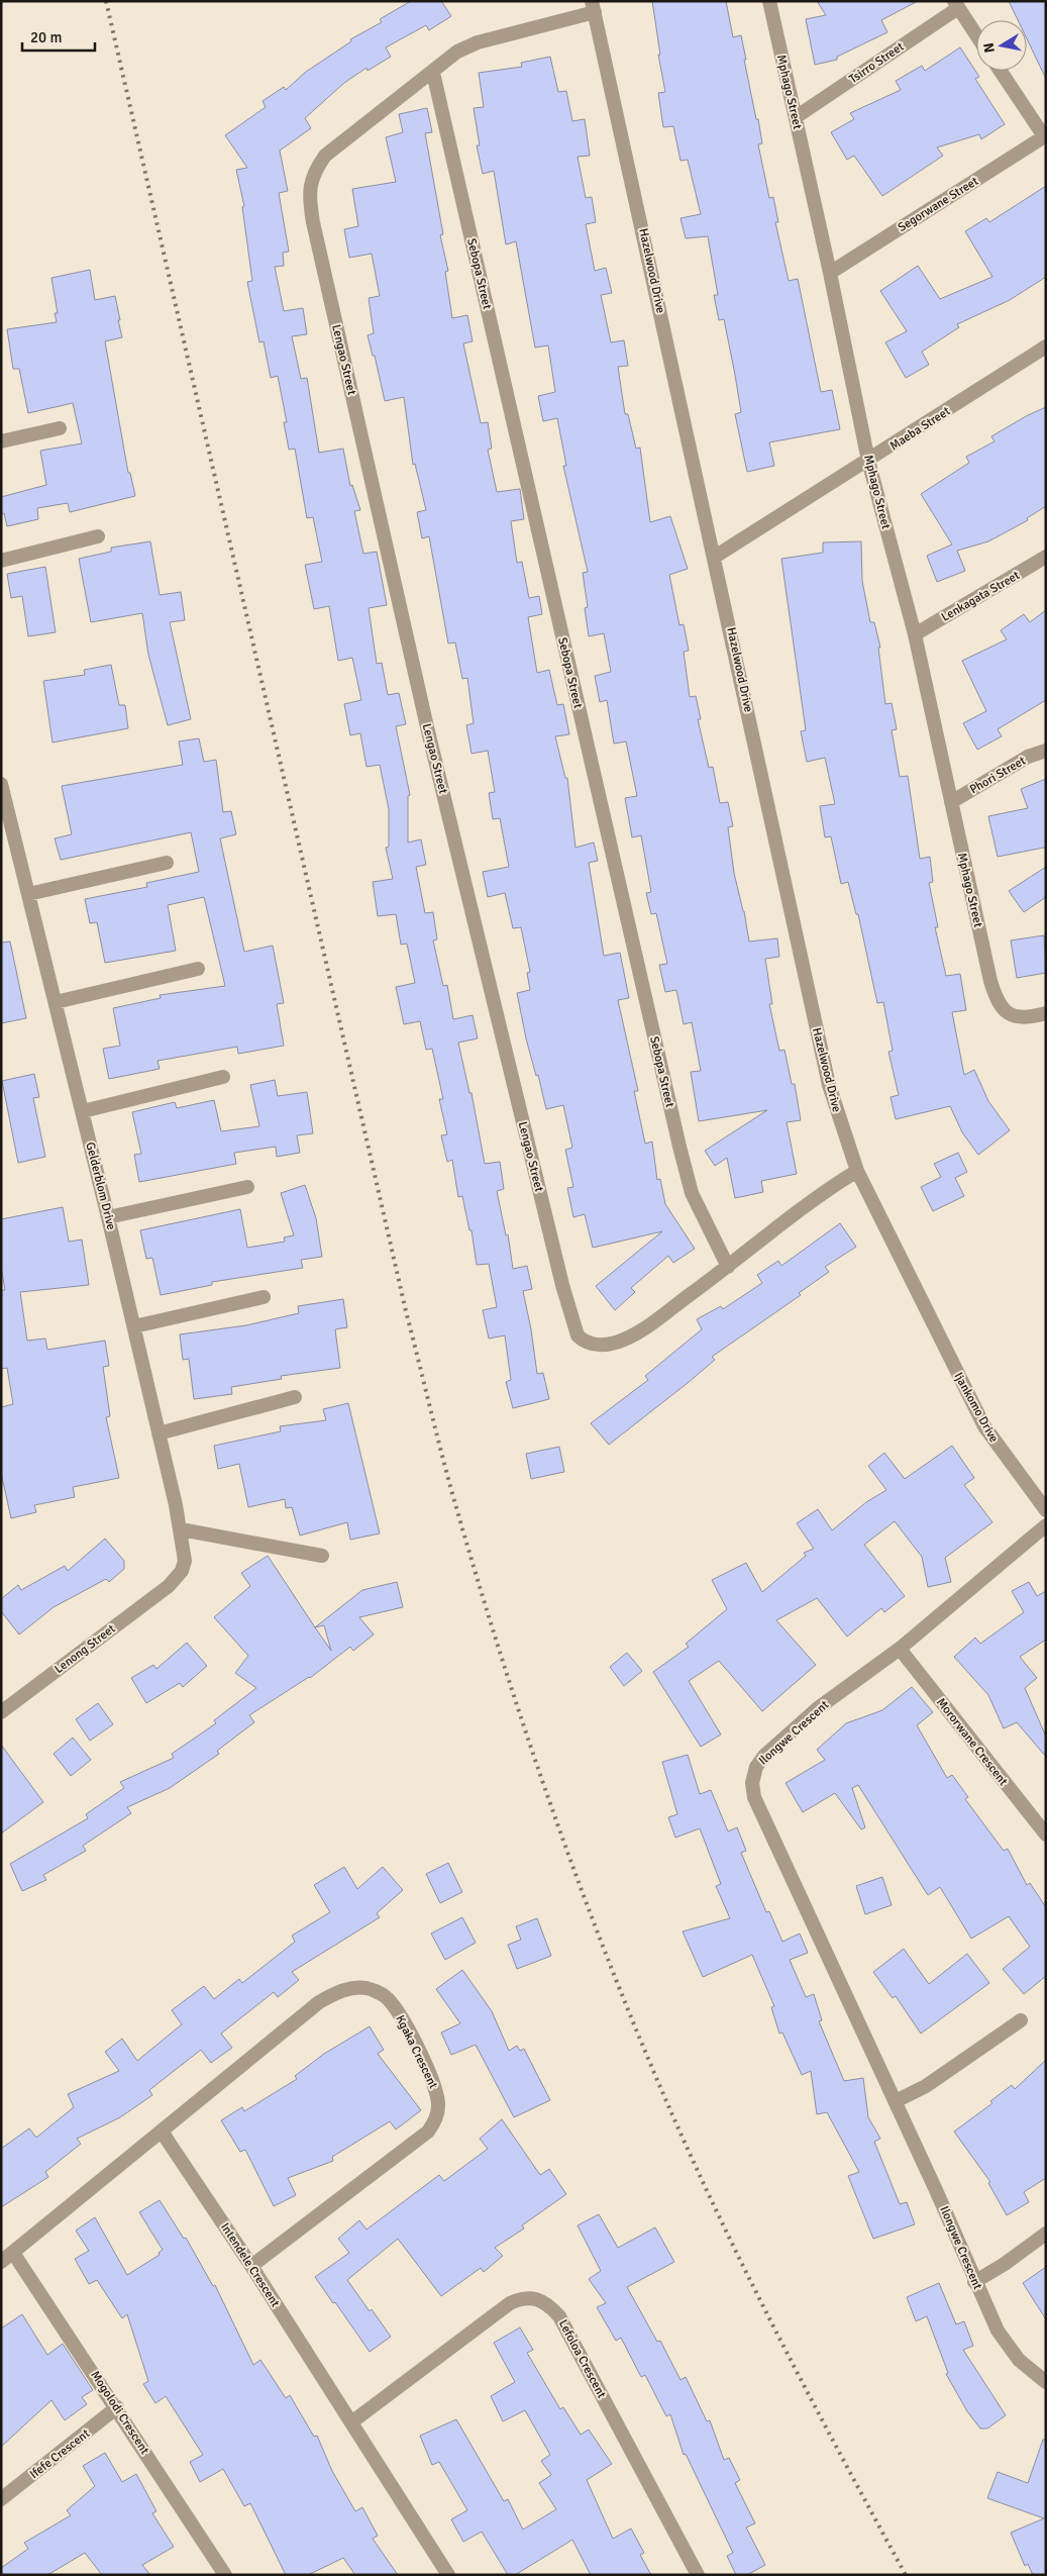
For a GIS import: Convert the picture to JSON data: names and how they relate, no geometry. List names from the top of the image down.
{
  "streets": {
    "street": [
      "Tsirro Street",
      "Mphago Street",
      "Segorwane Street",
      "Hazelwood Drive",
      "Sebopa Street",
      "Lengao Street",
      "Maeba Street",
      "Lenkagata Street",
      "Phori Street",
      "Gelderblom Drive",
      "Ijankomo Drive",
      "Lenong Street",
      "Ilongwe Crescent",
      "Mororwane Crescent",
      "Kgaka Crescent",
      "Intendele Crescent",
      "Lefoloa Crescent",
      "Mogolodi Crescent",
      "Ifefe Crescent"
    ]
  },
  "crossings": [
    ["Tsirro Street", "Mphago Street"],
    ["Mphago Street", "Segorwane Street"],
    ["Mphago Street", "Maeba Street"],
    ["Mphago Street", "Lenkagata Street"],
    ["Mphago Street", "Phori Street"],
    ["Hazelwood Drive", "Lengao Street"],
    ["Hazelwood Drive", "Maeba Street"],
    ["Hazelwood Drive", "Ijankomo Drive"],
    ["Sebopa Street", "Lengao Street"],
    ["Gelderblom Drive", "Lenong Street"],
    ["Ilongwe Crescent", "Mororwane Crescent"],
    ["Kgaka Crescent", "Intendele Crescent"],
    ["Intendele Crescent", "Lefoloa Crescent"],
    ["Mogolodi Crescent", "Ifefe Crescent"]
  ],
  "scale_bar": "20 m",
  "north": "left"
}
